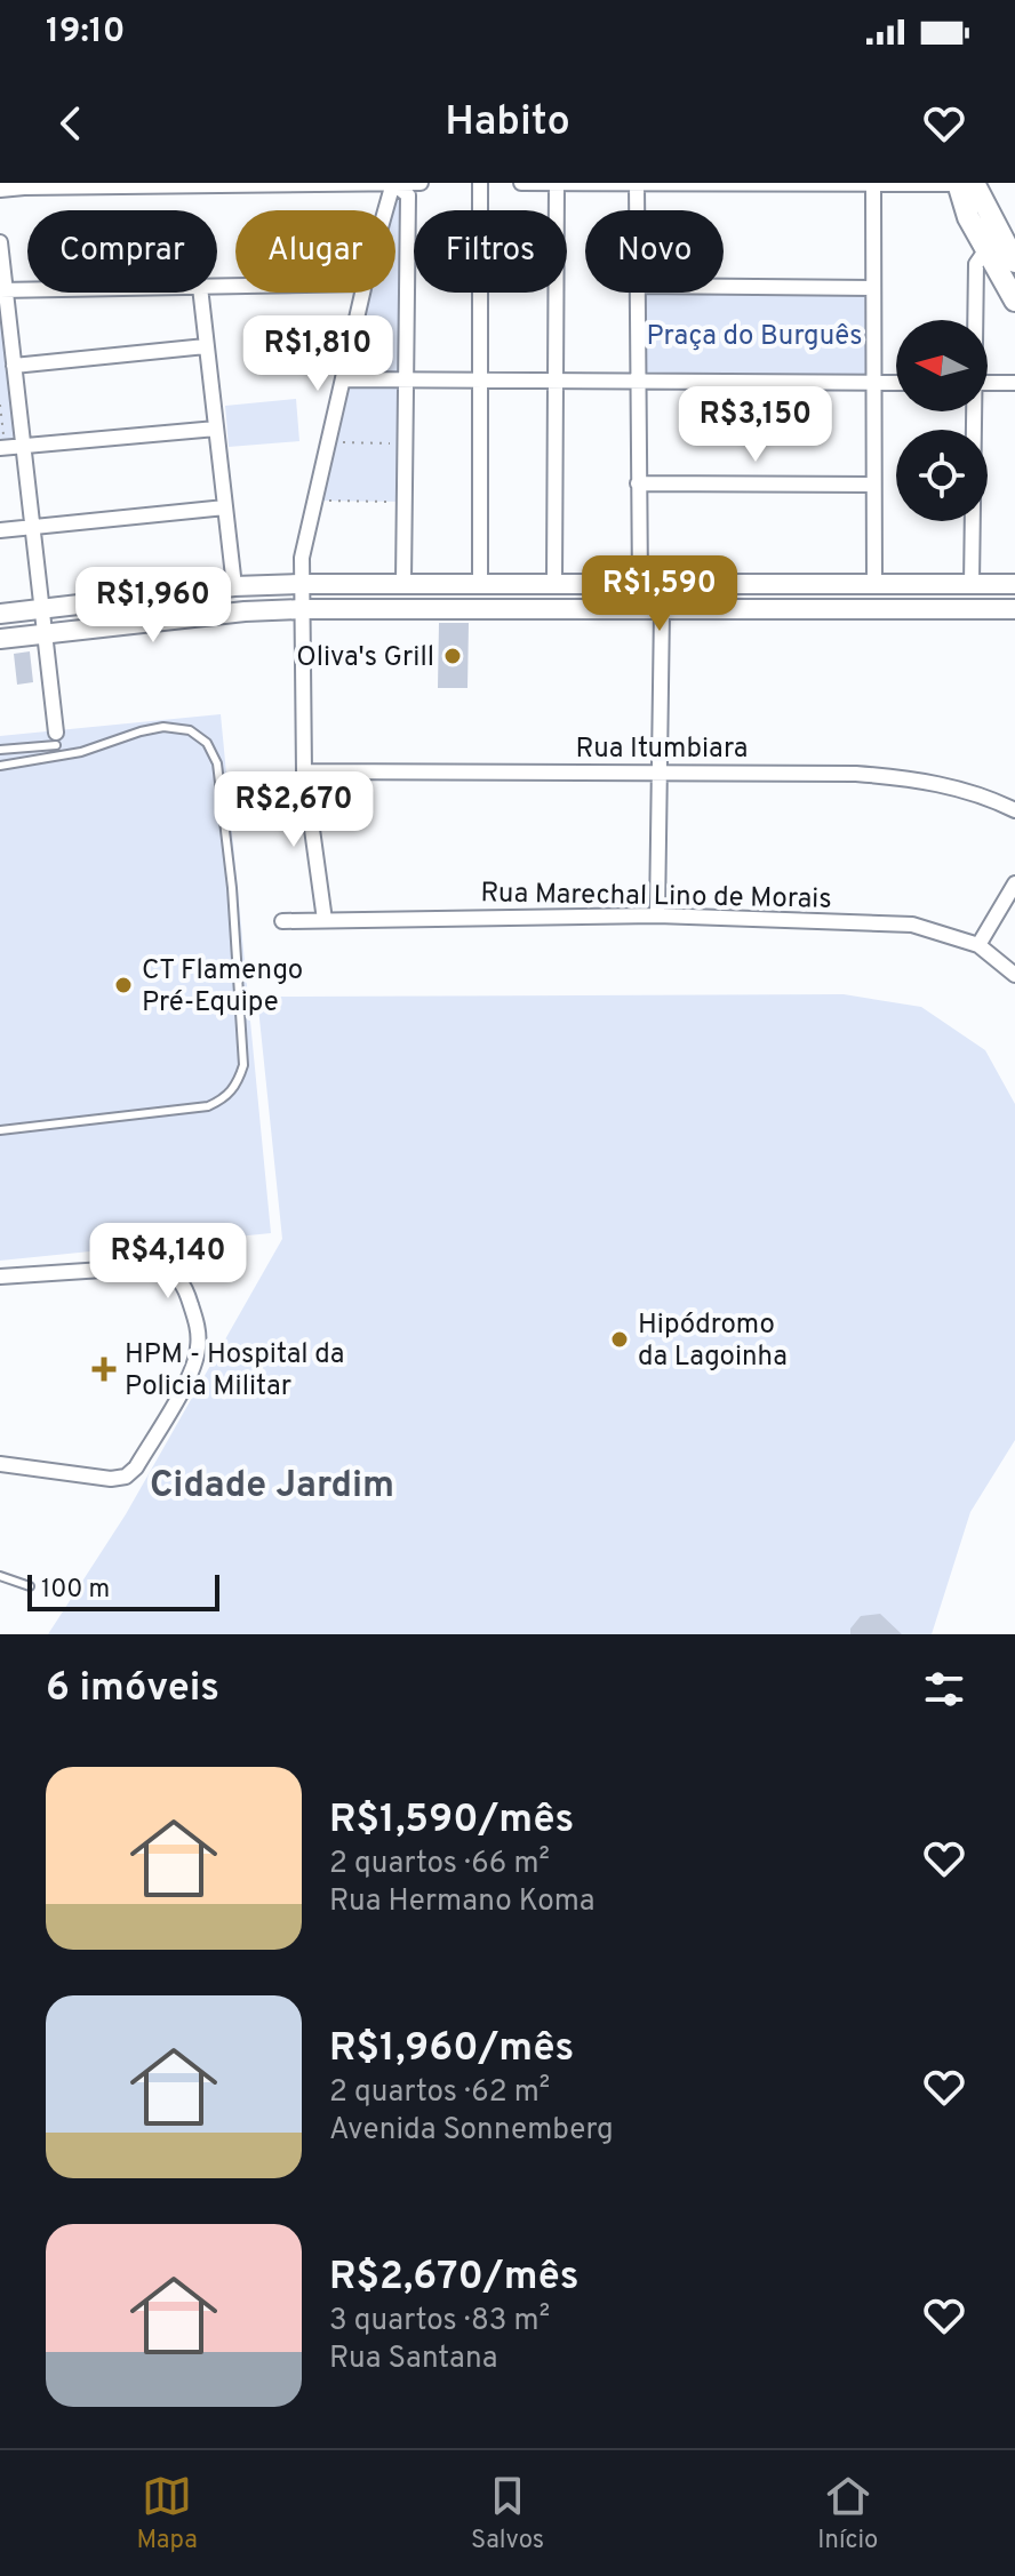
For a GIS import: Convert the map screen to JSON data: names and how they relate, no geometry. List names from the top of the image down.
{
  "streets": {
    "street": ["Rua Itumbiara", "Rua Marechal Lino de Morais"]
  },
  "districts": ["Cidade Jardim"],
  "parks": ["Praça do Burguês"],
  "places": {
    "other": ["Oliva's Grill", "CT Flamengo Pré-Equipe", "Hipódromo da Lagoinha"],
    "health": ["HPM - Hospital da Policia Militar"]
  },
  "scale_bar": "100 m",
  "north": "left",
  "page": {
    "status": "19:10",
    "header": "Habito",
    "chip": [
      "Comprar",
      "Alugar",
      "Filtros",
      "Novo"
    ],
    "price": [
      "R$1,810",
      "R$3,150",
      "R$1,590",
      "R$1,960",
      "R$2,670",
      "R$4,140"
    ],
    "scale": "100 m",
    "heading": "6 imóveis",
    "list": [
      {
        "name": "R$1,590/mês",
        "note": "2 quartos · 66 m² · Rua Hermano Koma"
      },
      {
        "name": "R$1,960/mês",
        "note": "2 quartos · 62 m² · Avenida Sonnemberg"
      },
      {
        "name": "R$2,670/mês",
        "note": "3 quartos · 83 m² · Rua Santana"
      }
    ],
    "tabs": ["Mapa", "Salvos", "Início"]
  }
}
